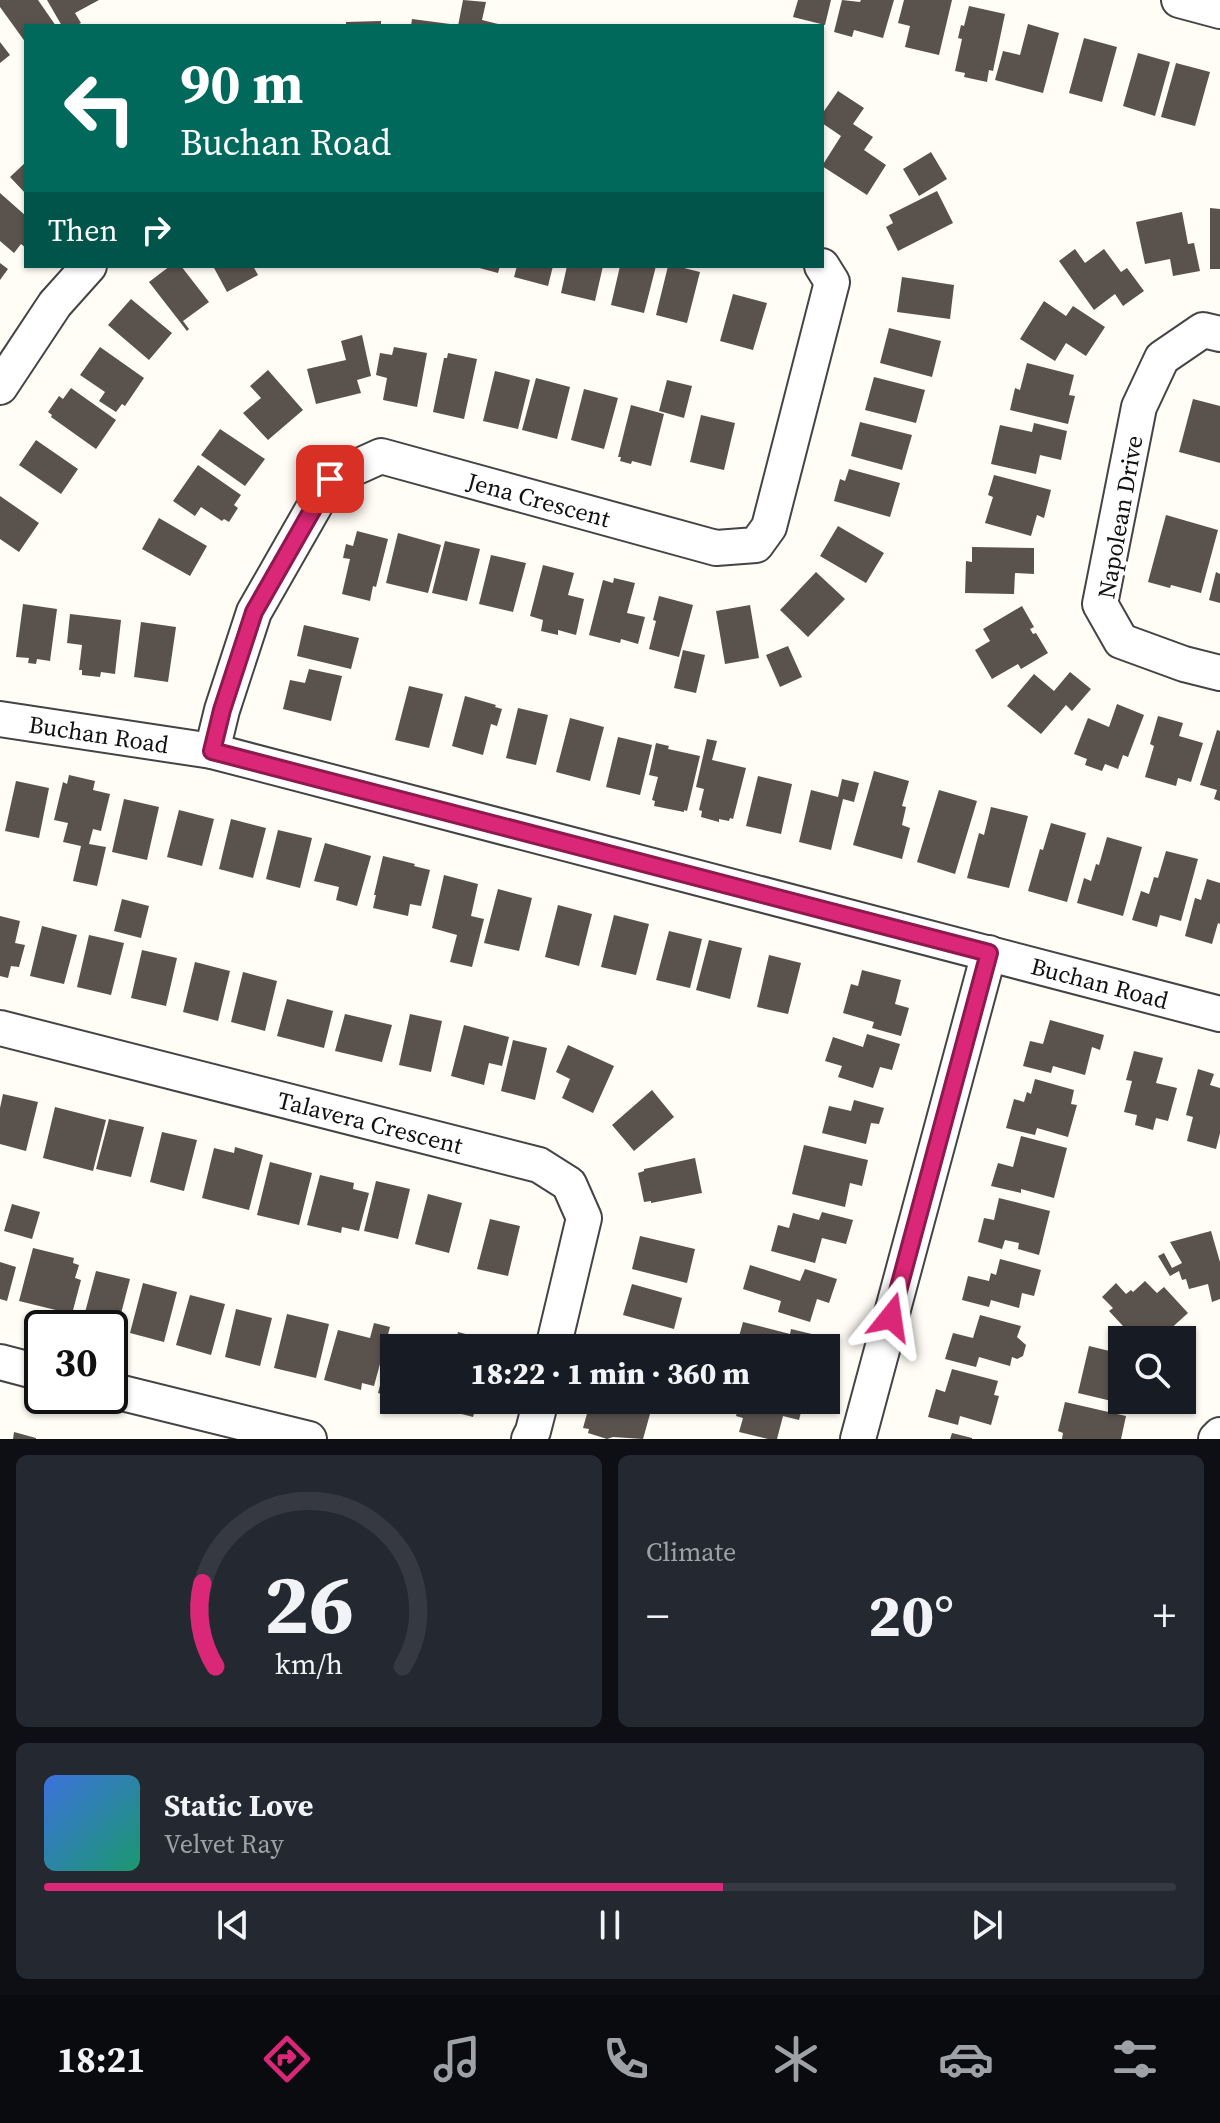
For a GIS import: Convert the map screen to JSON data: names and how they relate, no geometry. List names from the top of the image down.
{
  "streets": {
    "street": [
      "Jena Crescent",
      "Napolean Drive",
      "Buchan Road",
      "Talavera Crescent"
    ]
  },
  "crossings": [
    ["Jena Crescent", "Buchan Road"]
  ],
  "page": {
    "turn": ["90 m", "Buchan Road"],
    "then": "Then",
    "limit": "30",
    "trip": "18:22 · 1 min · 360 m",
    "tile": "Climate",
    "heat": ["−", "20°", "+"],
    "song": ["Static Love", "Velvet Ray"],
    "tabs": "18:21",
    "gauge": ["26", "km/h"]
  }
}
